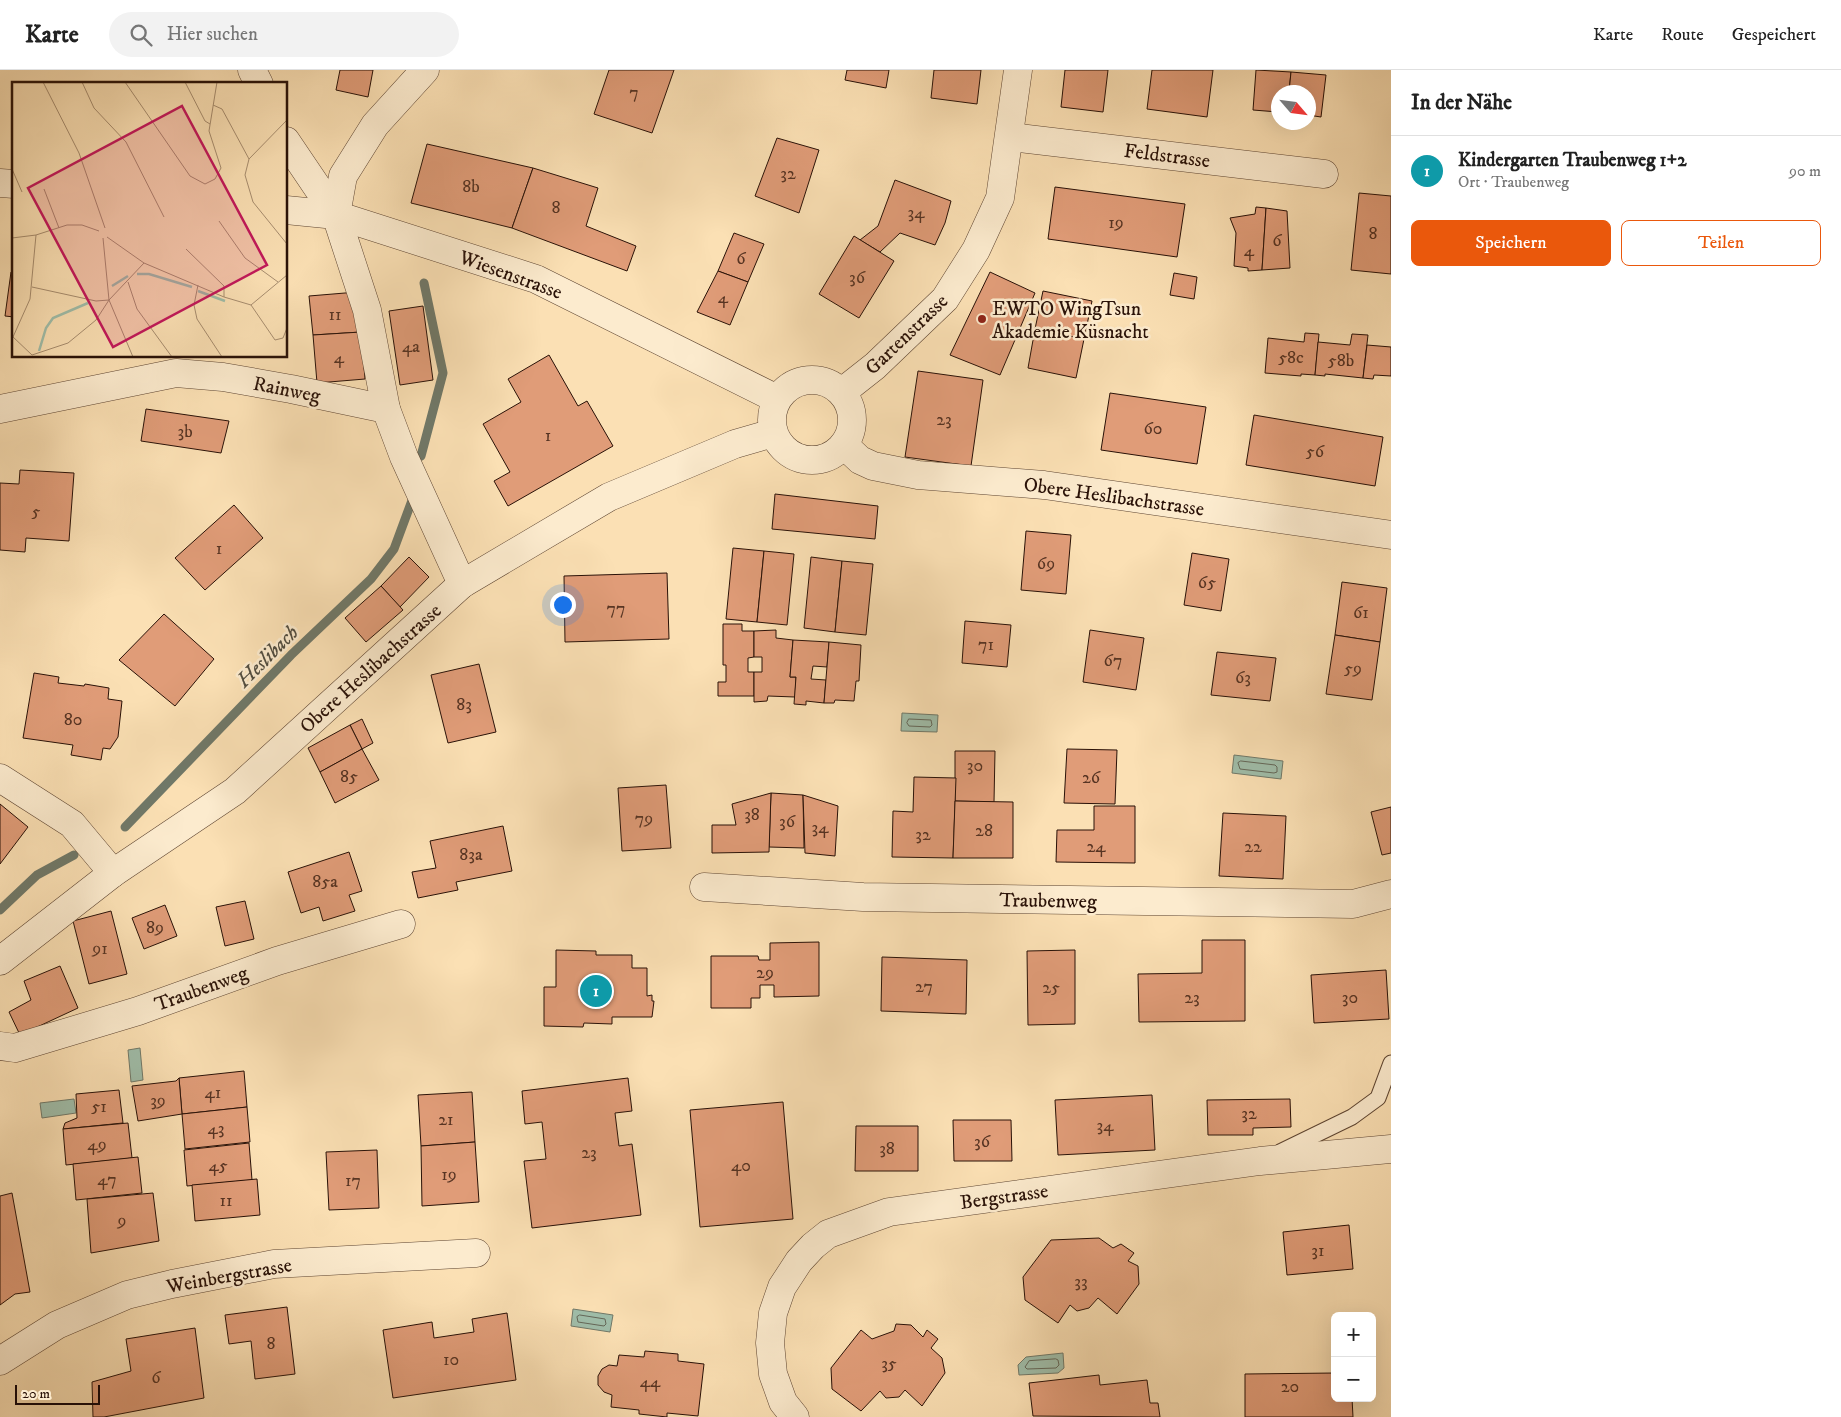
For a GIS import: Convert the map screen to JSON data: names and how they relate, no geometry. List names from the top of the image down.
{
  "streets": {
    "street": [
      "Feldstrasse",
      "Wiesenstrasse",
      "Gartenstrasse",
      "Rainweg",
      "Obere Heslibachstrasse",
      "Traubenweg",
      "Bergstrasse",
      "Weinbergstrasse"
    ]
  },
  "crossings": [
    ["Feldstrasse", "Gartenstrasse"],
    ["Wiesenstrasse", "Gartenstrasse"],
    ["Wiesenstrasse", "Obere Heslibachstrasse"],
    ["Gartenstrasse", "Obere Heslibachstrasse"]
  ],
  "water": ["Heslibach"],
  "places": ["EWTO WingTsun Akademie Küsnacht"],
  "house_numbers": [
    "7",
    "32",
    "8b",
    "8",
    "34",
    "19",
    "8",
    "6",
    "4",
    "6",
    "36",
    "4",
    "11",
    "4a",
    "4",
    "58c",
    "58b",
    "23",
    "60",
    "3b",
    "1",
    "56",
    "5",
    "1",
    "69",
    "65",
    "77",
    "61",
    "71",
    "67",
    "59",
    "63",
    "83",
    "80",
    "30",
    "85",
    "26",
    "38",
    "79",
    "36",
    "34",
    "28",
    "32",
    "24",
    "22",
    "83a",
    "85a",
    "89",
    "91",
    "29",
    "27",
    "25",
    "23",
    "30",
    "41",
    "39",
    "51",
    "32",
    "21",
    "34",
    "43",
    "36",
    "49",
    "38",
    "23",
    "45",
    "40",
    "19",
    "47",
    "17",
    "11",
    "9",
    "31",
    "33",
    "8",
    "10",
    "35",
    "6",
    "44",
    "20"
  ],
  "scale_bar": "20 m",
  "north": "bottom right",
  "page": {
    "header": "Karte",
    "search": "Hier suchen",
    "nav": ["Karte", "Route", "Gespeichert"],
    "heading": "In der Nähe",
    "list": [
      {
        "mark": "1",
        "name": "Kindergarten Traubenweg 1+2",
        "note": "Ort · Traubenweg",
        "value": "90 m"
      }
    ],
    "buttons": ["Speichern", "Teilen"],
    "pins": "1",
    "map_buttons": ["+", "−"],
    "scale": "20 m"
  }
}
